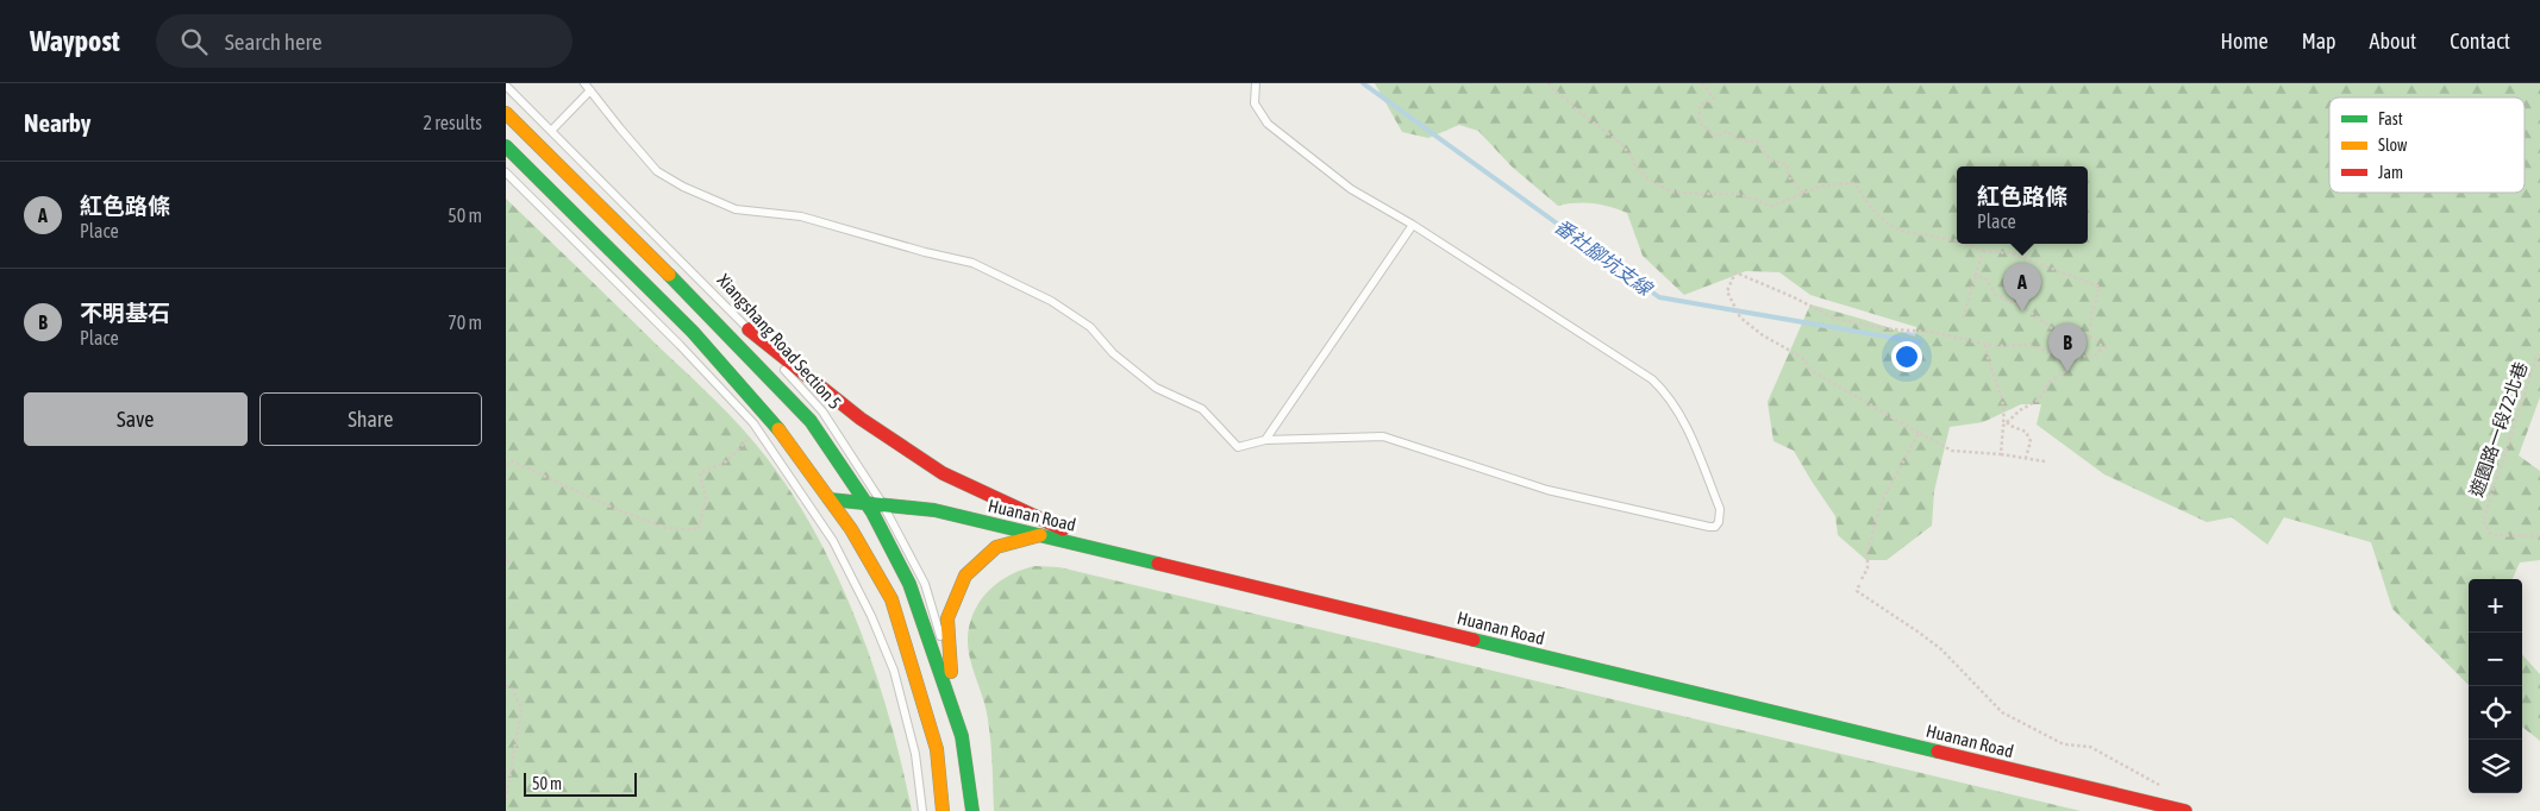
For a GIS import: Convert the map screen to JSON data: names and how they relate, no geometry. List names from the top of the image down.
{
  "streets": {
    "street": ["Xiangshang Road Section 5", "Huanan Road"],
    "path": ["遊園路一段72北巷"]
  },
  "crossings": [
    ["Xiangshang Road Section 5", "Huanan Road"]
  ],
  "water": ["番社腳坑支線"],
  "legend": ["Fast", "Slow", "Jam"],
  "scale_bar": "50 m",
  "page": {
    "header": "Waypost",
    "search": "Search here",
    "nav": [
      "Home",
      "Map",
      "About",
      "Contact"
    ],
    "heading": ["Nearby", "2 results"],
    "list": [
      {
        "mark": "A",
        "name": "紅色路條",
        "note": "Place",
        "value": "50 m"
      },
      {
        "mark": "B",
        "name": "不明基石",
        "note": "Place",
        "value": "70 m"
      }
    ],
    "popup": ["紅色路條", "Place"],
    "pins": ["A", "B"],
    "buttons": ["Save", "Share"],
    "map_buttons": ["+", "−"],
    "scale": "50 m"
  }
}
